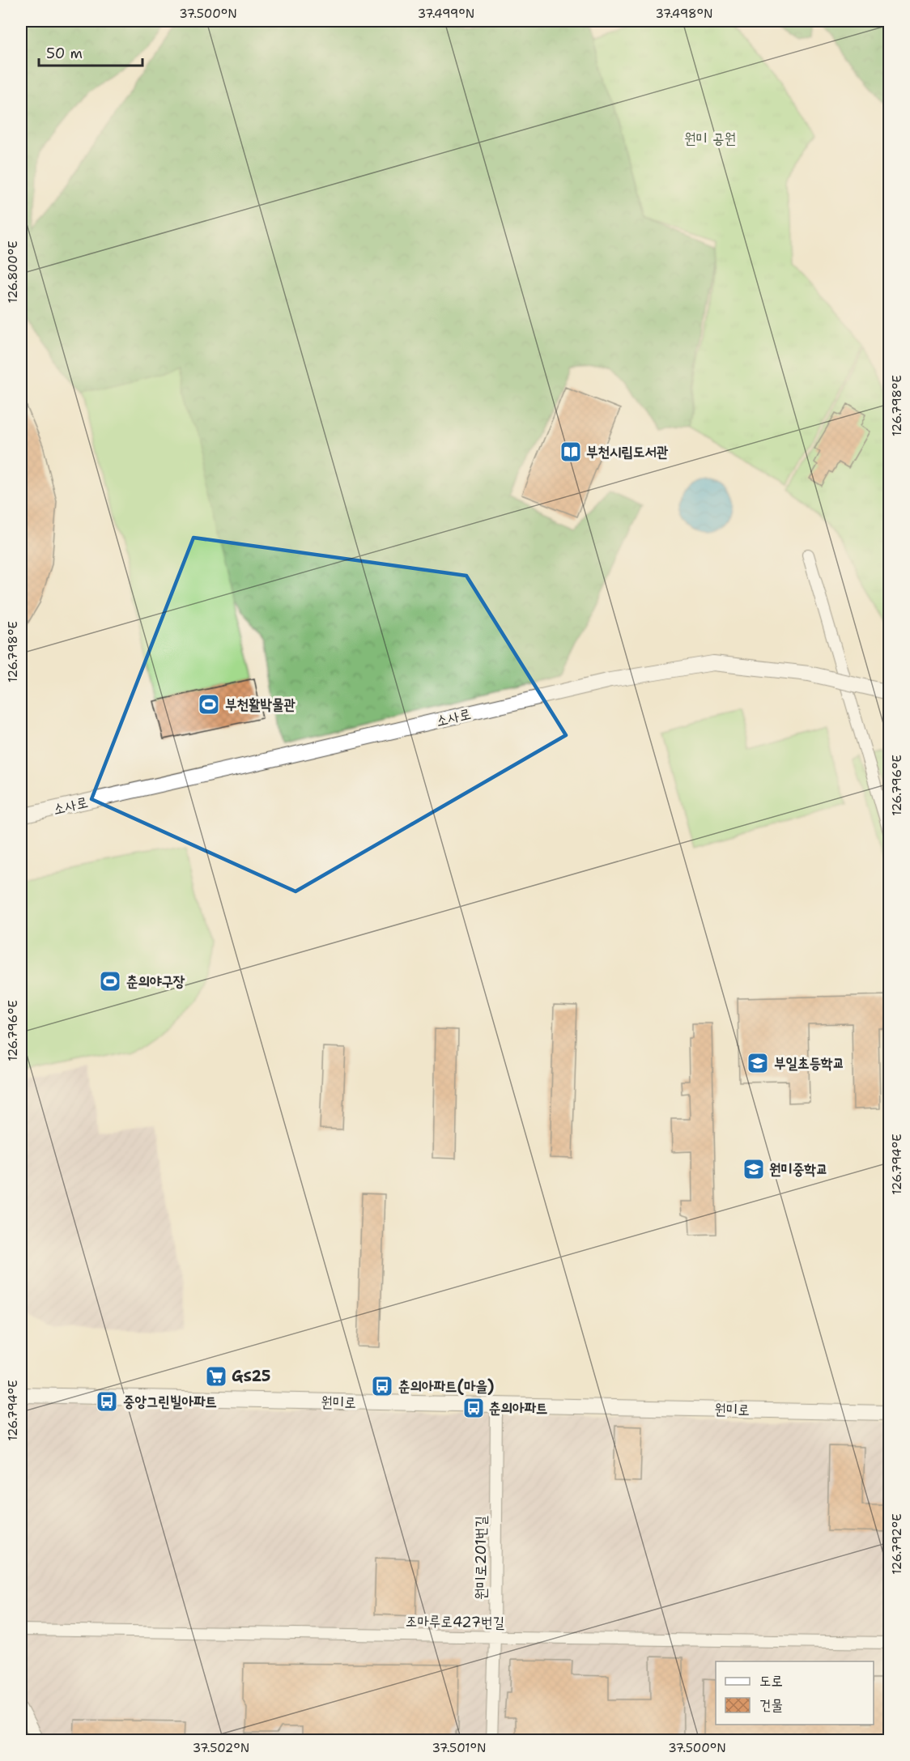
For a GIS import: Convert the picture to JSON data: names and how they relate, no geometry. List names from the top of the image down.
{
  "streets": {
    "street": [
      "소사로",
      "원미로",
      "원미로201번길",
      "조마루로427번길"
    ]
  },
  "crossings": [
    ["원미로", "원미로201번길"],
    ["원미로201번길", "조마루로427번길"]
  ],
  "parks": ["원미 공원"],
  "places": {
    "library": ["부천시립도서관"],
    "sports": ["부천활박물관", "춘의야구장"],
    "school or university": ["부일초등학교", "원미중학교"],
    "supermarket": ["GS25"],
    "bus stop": ["춘의아파트(마을)", "중앙그린빌아파트", "춘의아파트"]
  },
  "legend": ["도로", "건물"],
  "scale_bar": "50 m",
  "coordinates": [
    "37.500°N",
    "37.499°N",
    "37.498°N",
    "126.800°E",
    "126.798°E",
    "126.796°E",
    "126.794°E",
    "126.792°E",
    "37.502°N",
    "37.501°N"
  ]
}
